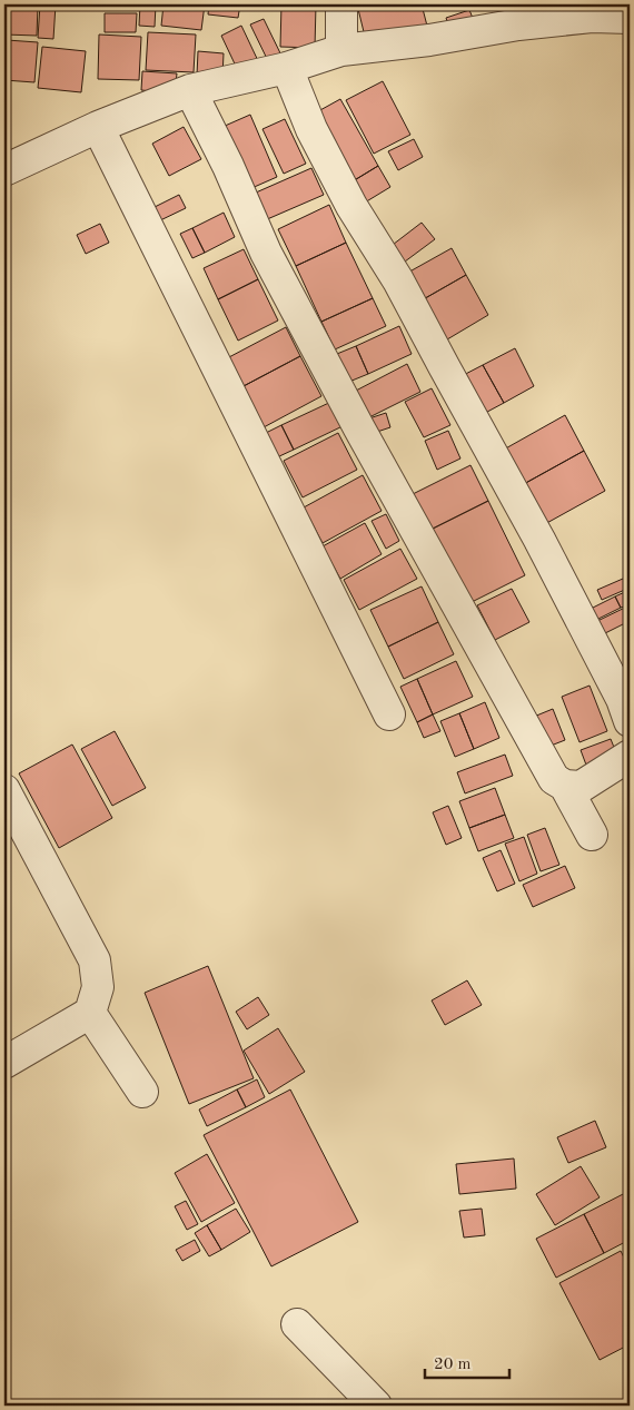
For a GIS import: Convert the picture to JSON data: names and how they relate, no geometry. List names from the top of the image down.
{
  "scale_bar": "20 m"
}
